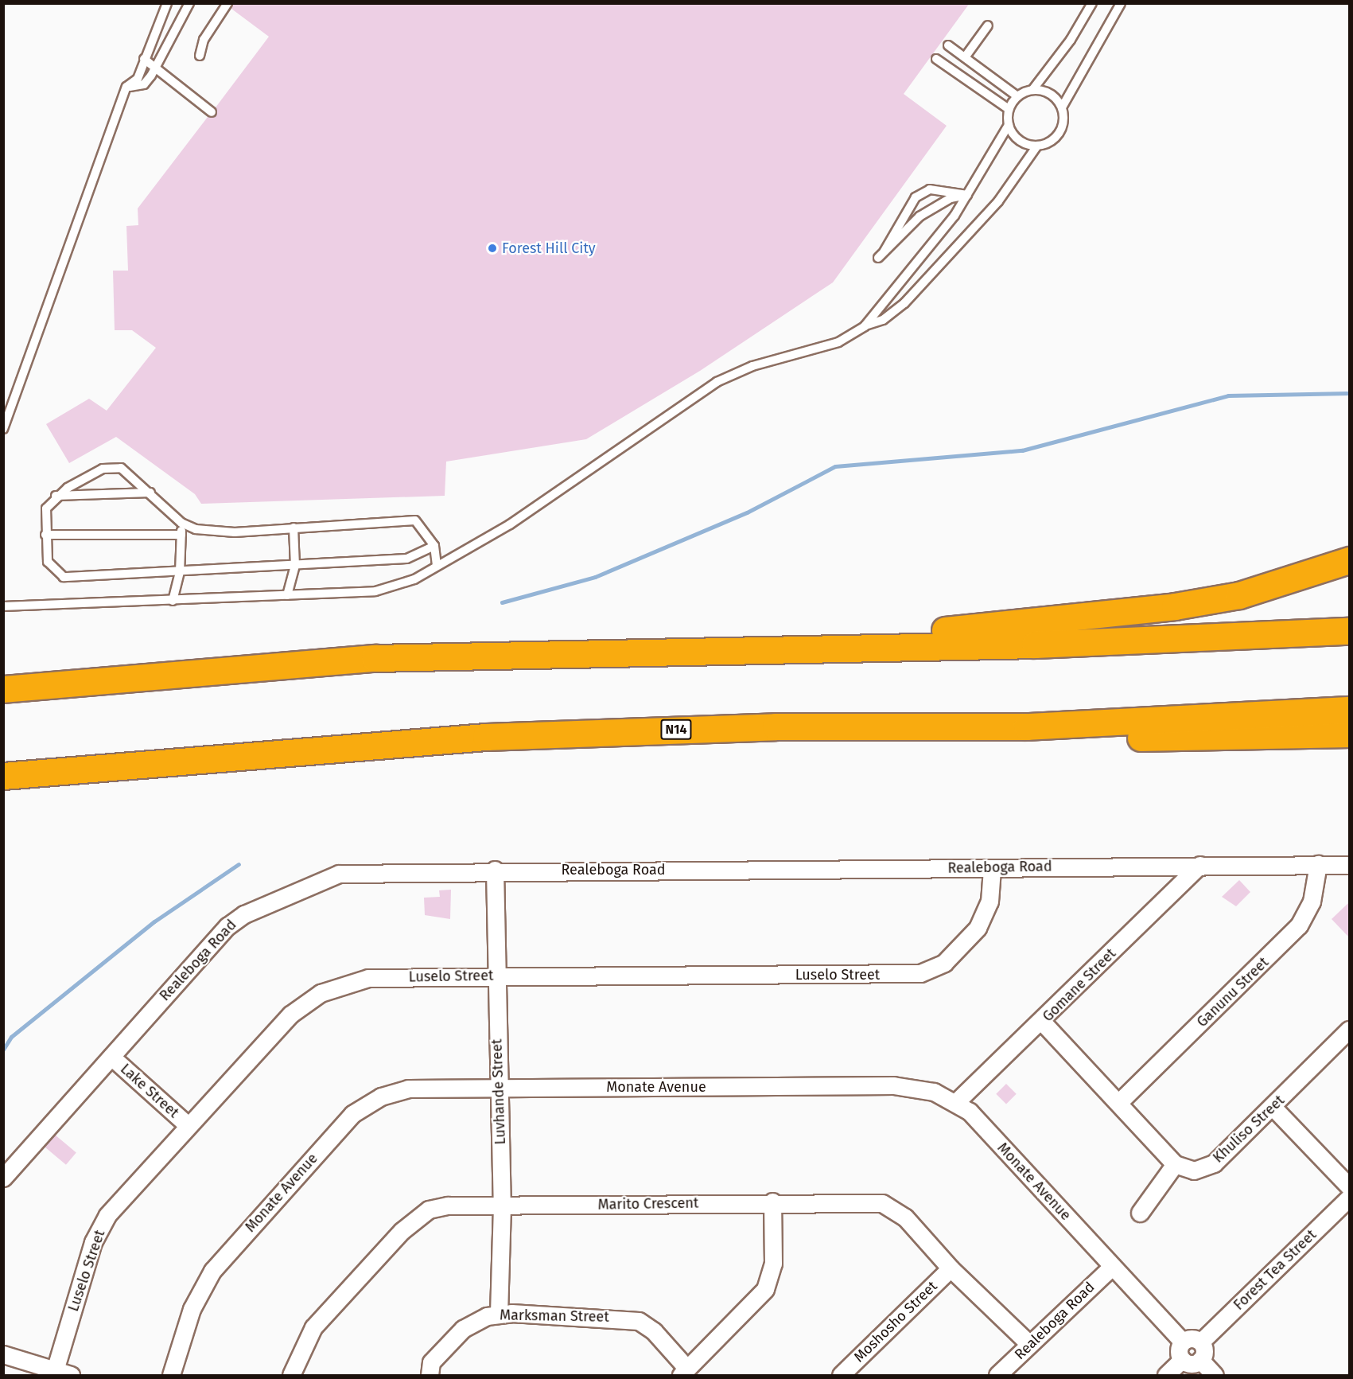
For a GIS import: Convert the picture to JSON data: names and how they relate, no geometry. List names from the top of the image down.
{
  "streets": {
    "highway": ["N14"],
    "street": [
      "Realeboga Road",
      "Luselo Street",
      "Gomane Street",
      "Ganunu Street",
      "Monate Avenue",
      "Lake Street",
      "Luvhande Street",
      "Khuliso Street",
      "Marito Crescent",
      "Forest Tea Street",
      "Marksman Street",
      "Moshosho Street"
    ]
  },
  "crossings": [
    ["Realeboga Road", "Luselo Street"],
    ["Realeboga Road", "Gomane Street"],
    ["Realeboga Road", "Ganunu Street"],
    ["Realeboga Road", "Monate Avenue"],
    ["Realeboga Road", "Lake Street"],
    ["Realeboga Road", "Luvhande Street"],
    ["Realeboga Road", "Marito Crescent"],
    ["Luselo Street", "Lake Street"],
    ["Luselo Street", "Luvhande Street"],
    ["Gomane Street", "Monate Avenue"],
    ["Monate Avenue", "Luvhande Street"],
    ["Monate Avenue", "Forest Tea Street"],
    ["Luvhande Street", "Marito Crescent"],
    ["Luvhande Street", "Marksman Street"],
    ["Marito Crescent", "Moshosho Street"]
  ],
  "places": ["Forest Hill City"]
}
